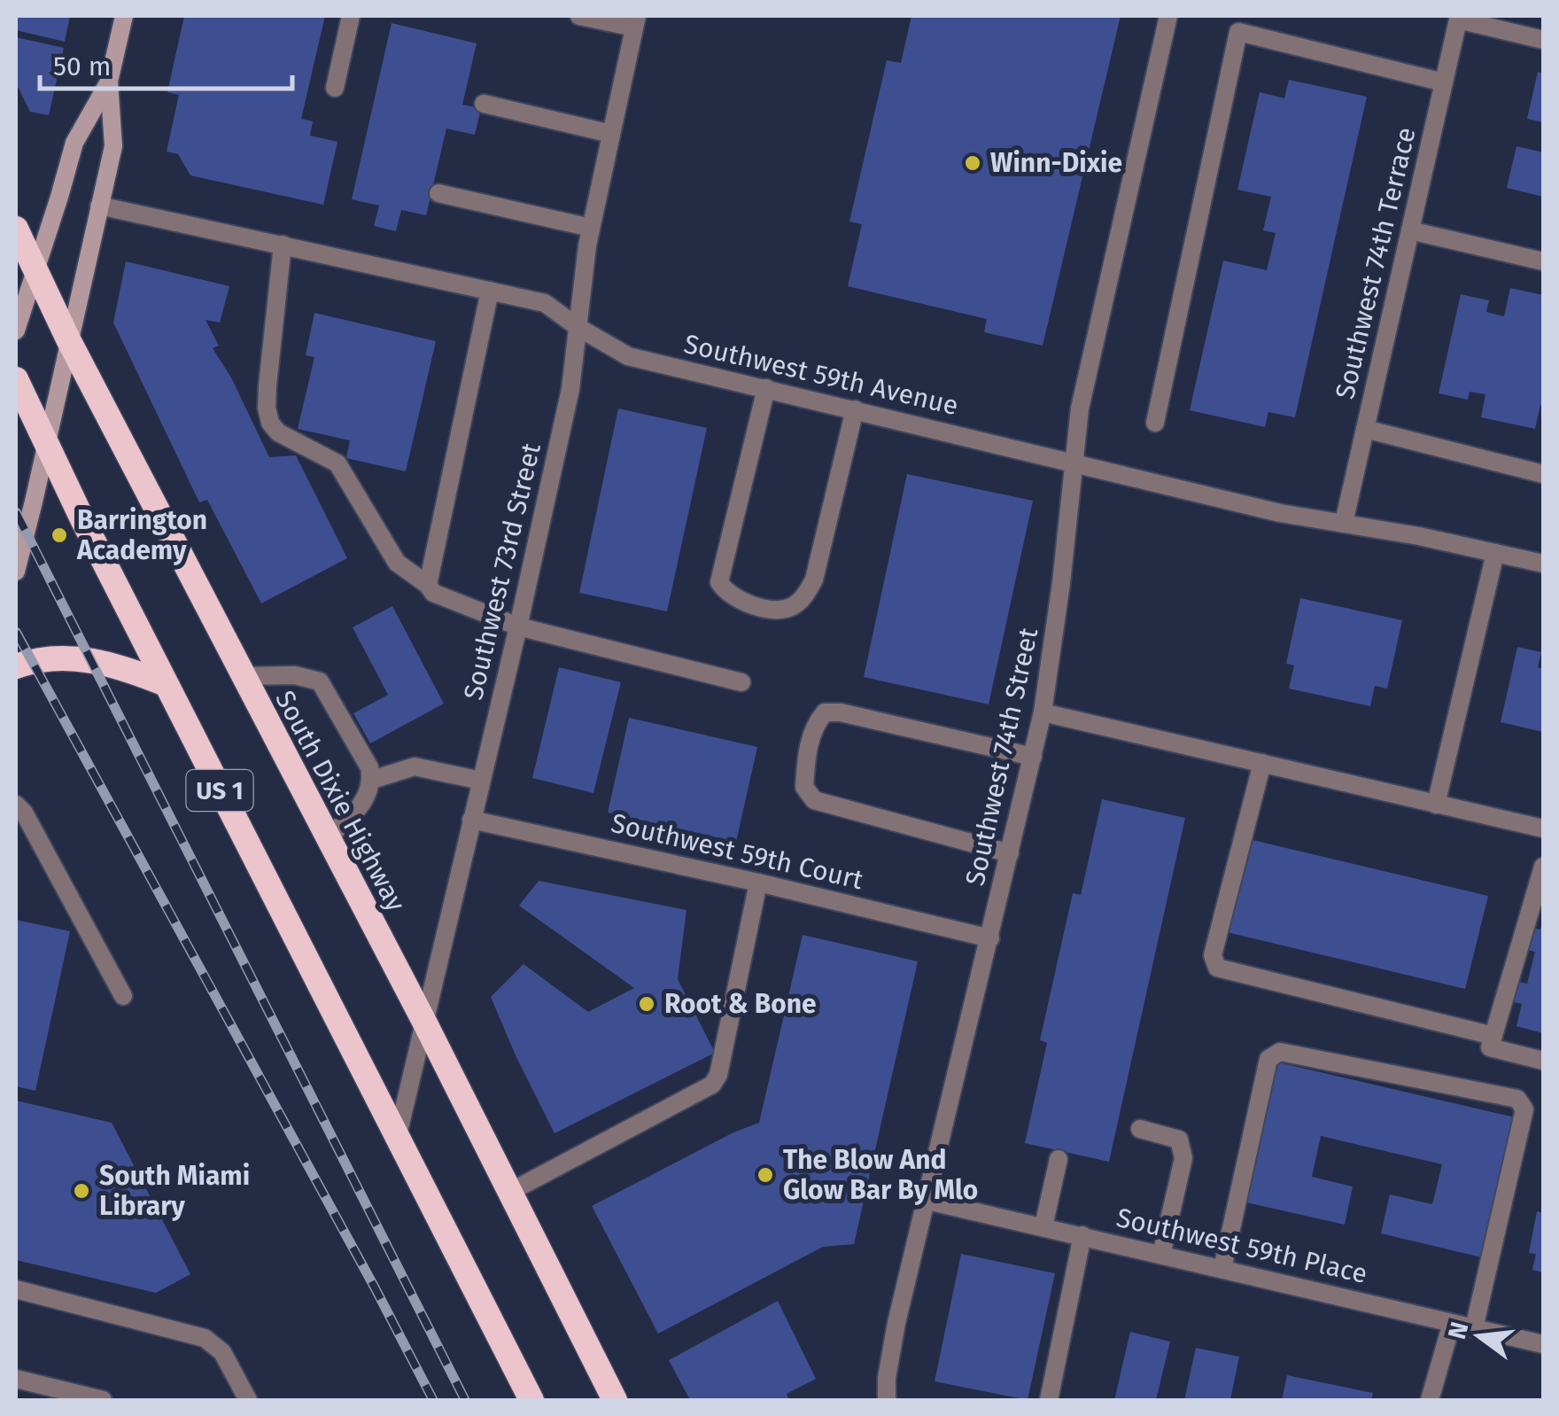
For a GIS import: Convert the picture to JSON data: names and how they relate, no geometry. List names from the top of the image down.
{
  "streets": {
    "highway": ["US 1", "South Dixie Highway"],
    "street": [
      "Southwest 74th Terrace",
      "Southwest 59th Avenue",
      "Southwest 73rd Street",
      "Southwest 74th Street",
      "Southwest 59th Court",
      "Southwest 59th Place"
    ]
  },
  "crossings": [
    ["Southwest 74th Terrace", "Southwest 59th Avenue"],
    ["Southwest 59th Avenue", "Southwest 73rd Street"],
    ["Southwest 59th Avenue", "Southwest 74th Street"],
    ["Southwest 73rd Street", "US 1"],
    ["Southwest 73rd Street", "South Dixie Highway"],
    ["Southwest 73rd Street", "Southwest 59th Court"],
    ["Southwest 74th Street", "Southwest 59th Court"],
    ["Southwest 74th Street", "Southwest 59th Place"]
  ],
  "places": [
    "Winn-Dixie",
    "Barrington Academy",
    "Root & Bone",
    "The Blow And Glow Bar By Mlo",
    "South Miami Library"
  ],
  "scale_bar": "50 m",
  "north": "left"
}
